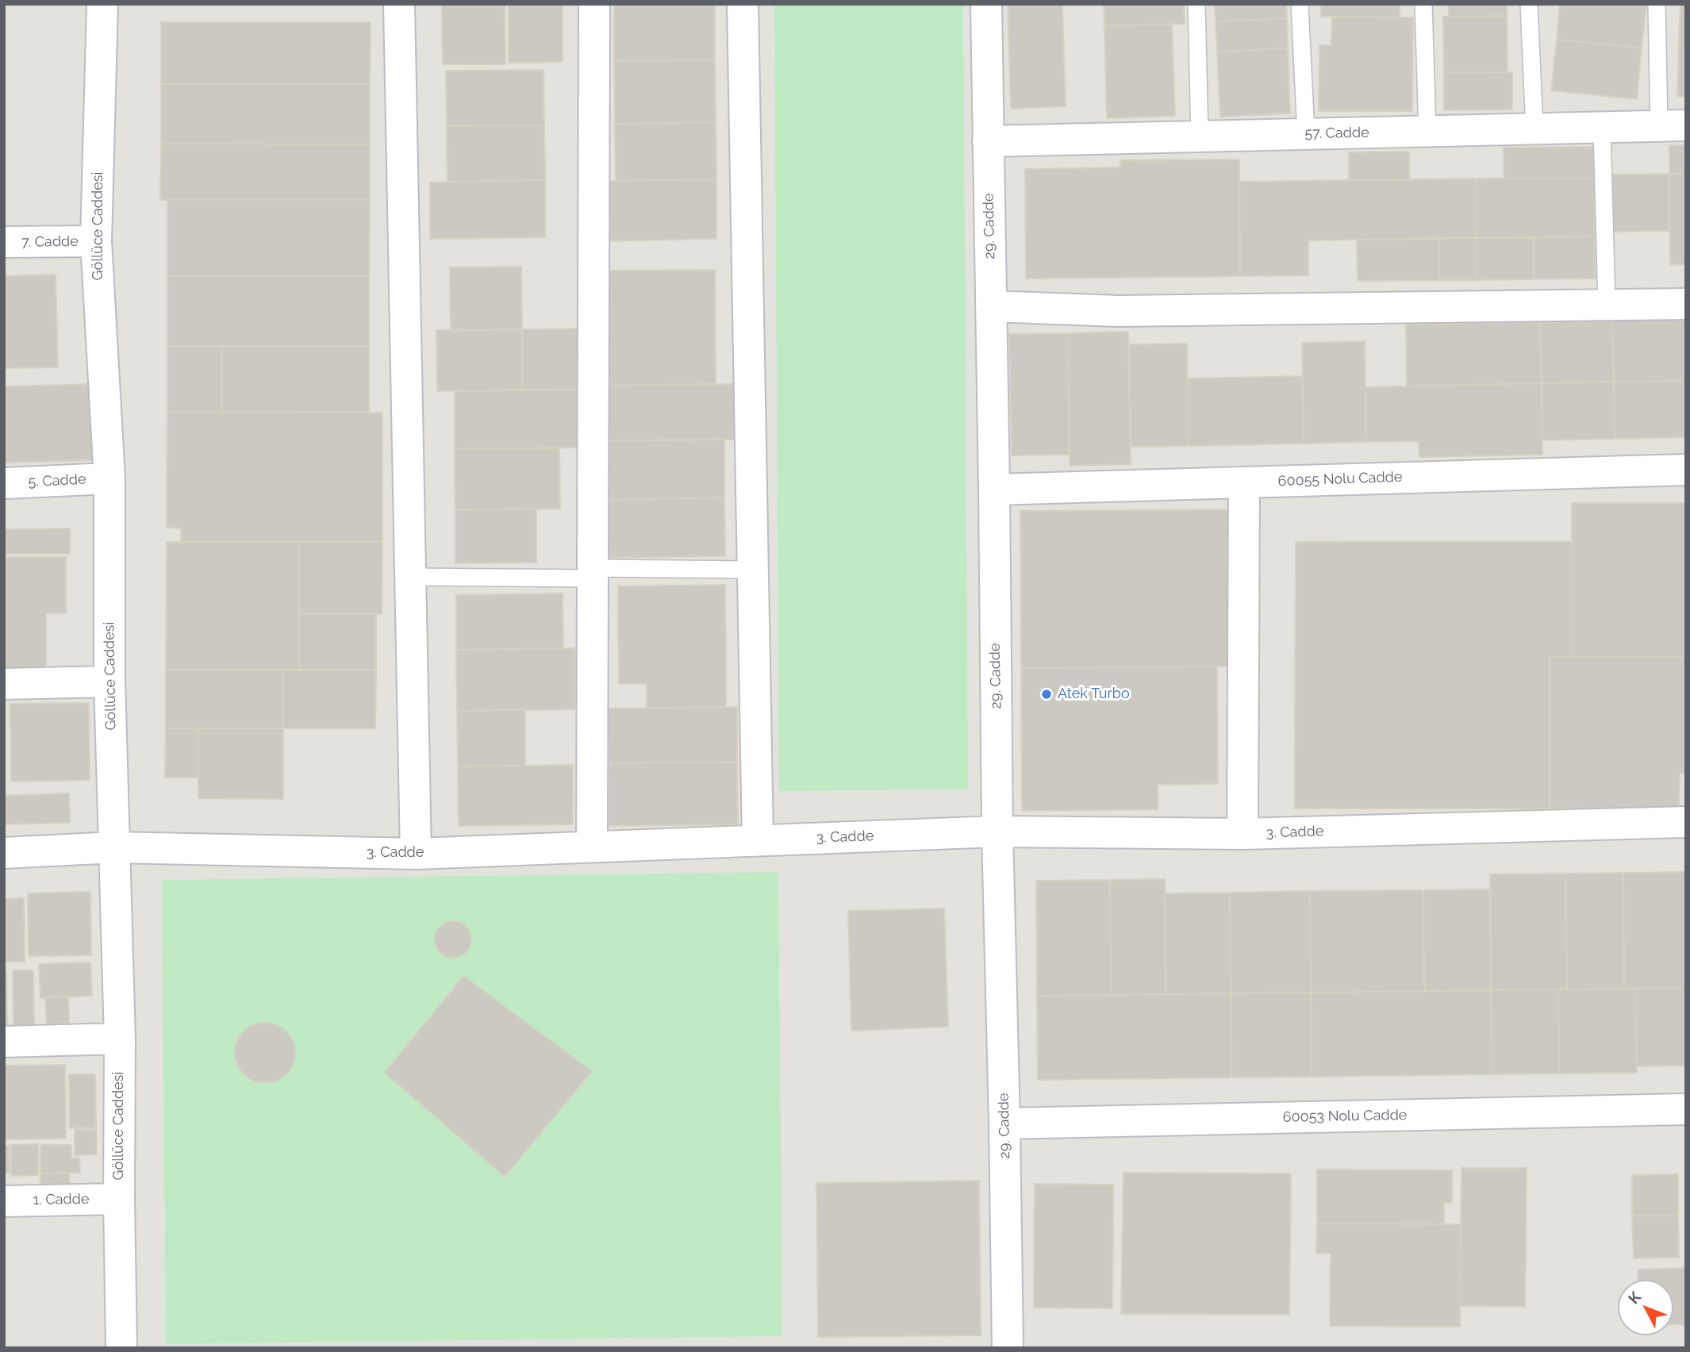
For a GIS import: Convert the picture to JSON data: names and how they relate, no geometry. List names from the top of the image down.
{
  "streets": {
    "street": [
      "57. Cadde",
      "Göllüce Caddesi",
      "29. Cadde",
      "7. Cadde",
      "60055 Nolu Cadde",
      "5. Cadde",
      "3. Cadde",
      "60053 Nolu Cadde",
      "1. Cadde"
    ]
  },
  "crossings": [
    ["57. Cadde", "29. Cadde"],
    ["Göllüce Caddesi", "7. Cadde"],
    ["Göllüce Caddesi", "5. Cadde"],
    ["Göllüce Caddesi", "3. Cadde"],
    ["Göllüce Caddesi", "1. Cadde"],
    ["29. Cadde", "60055 Nolu Cadde"],
    ["29. Cadde", "3. Cadde"],
    ["29. Cadde", "60053 Nolu Cadde"]
  ],
  "places": ["Atek Turbo"],
  "north": "top left"
}
